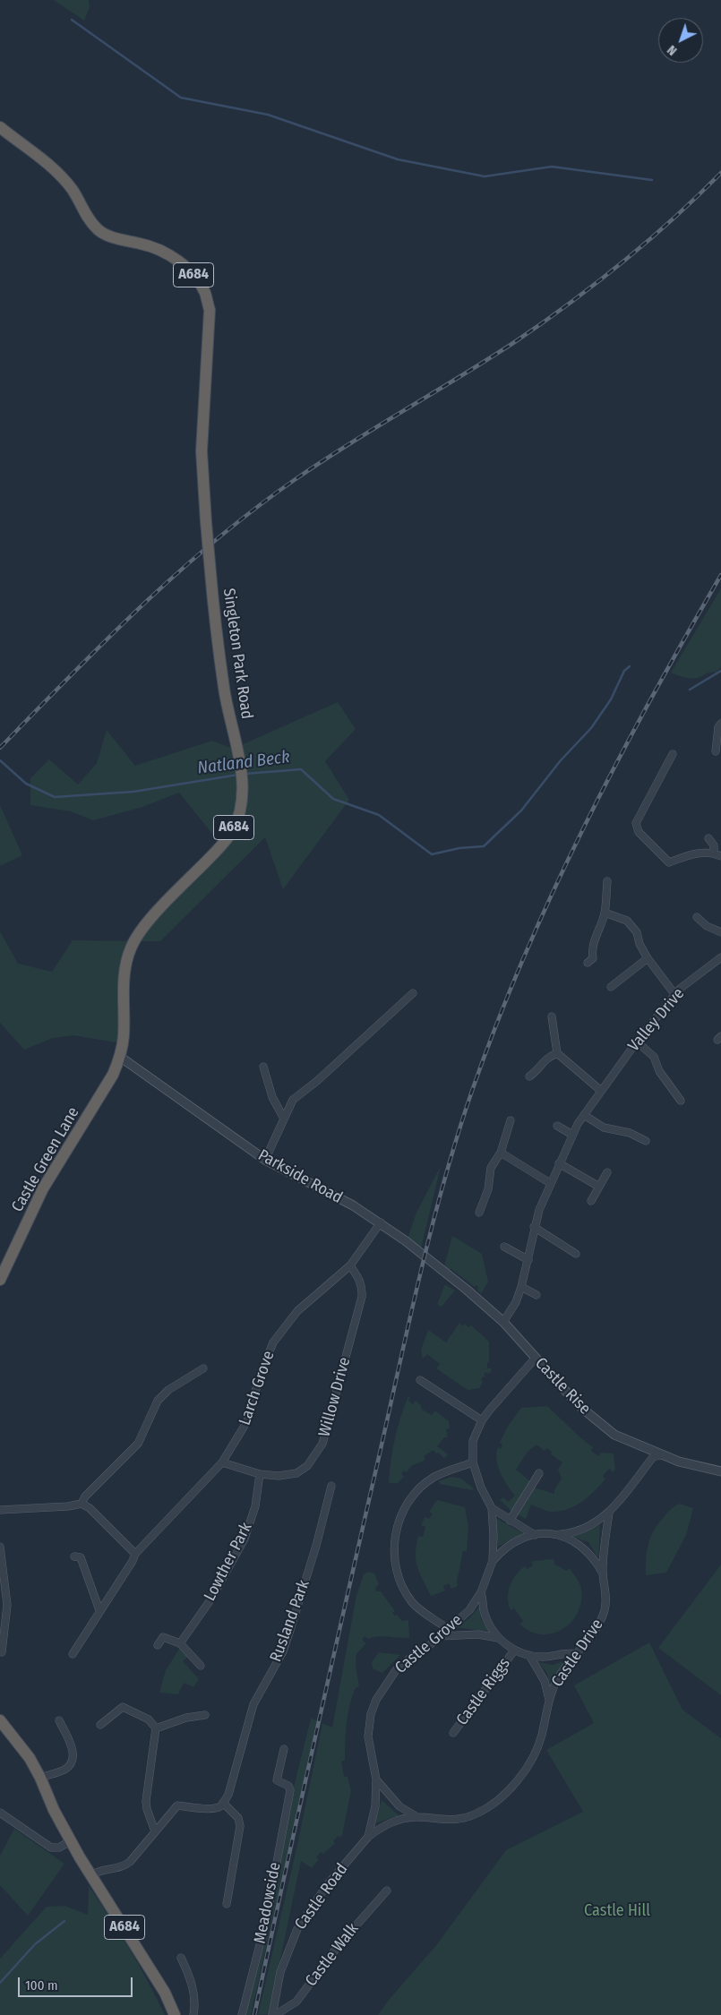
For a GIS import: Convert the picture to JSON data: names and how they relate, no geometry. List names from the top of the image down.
{
  "streets": {
    "highway": ["A684", "Singleton Park Road", "Castle Green Lane"],
    "street": [
      "Valley Drive",
      "Parkside Road",
      "Castle Rise",
      "Larch Grove",
      "Willow Drive",
      "Lowther Park",
      "Rusland Park",
      "Castle Grove",
      "Castle Drive",
      "Castle Riggs",
      "Castle Road",
      "Meadowside",
      "Castle Walk"
    ]
  },
  "crossings": [
    ["Singleton Park Road", "Castle Green Lane"],
    ["Singleton Park Road", "Parkside Road"],
    ["Valley Drive", "Castle Rise"],
    ["Castle Green Lane", "Parkside Road"],
    ["Parkside Road", "Castle Rise"],
    ["Parkside Road", "Larch Grove"],
    ["Castle Rise", "Castle Grove"],
    ["Castle Rise", "Castle Drive"],
    ["Larch Grove", "Willow Drive"],
    ["Willow Drive", "Lowther Park"],
    ["Castle Grove", "Castle Drive"],
    ["Castle Grove", "Castle Riggs"],
    ["Castle Grove", "Castle Road"],
    ["Castle Drive", "Castle Riggs"],
    ["Castle Road", "Castle Walk"]
  ],
  "water": ["Natland Beck"],
  "parks": ["Castle Hill"],
  "scale_bar": "100 m",
  "north": "bottom left"
}
